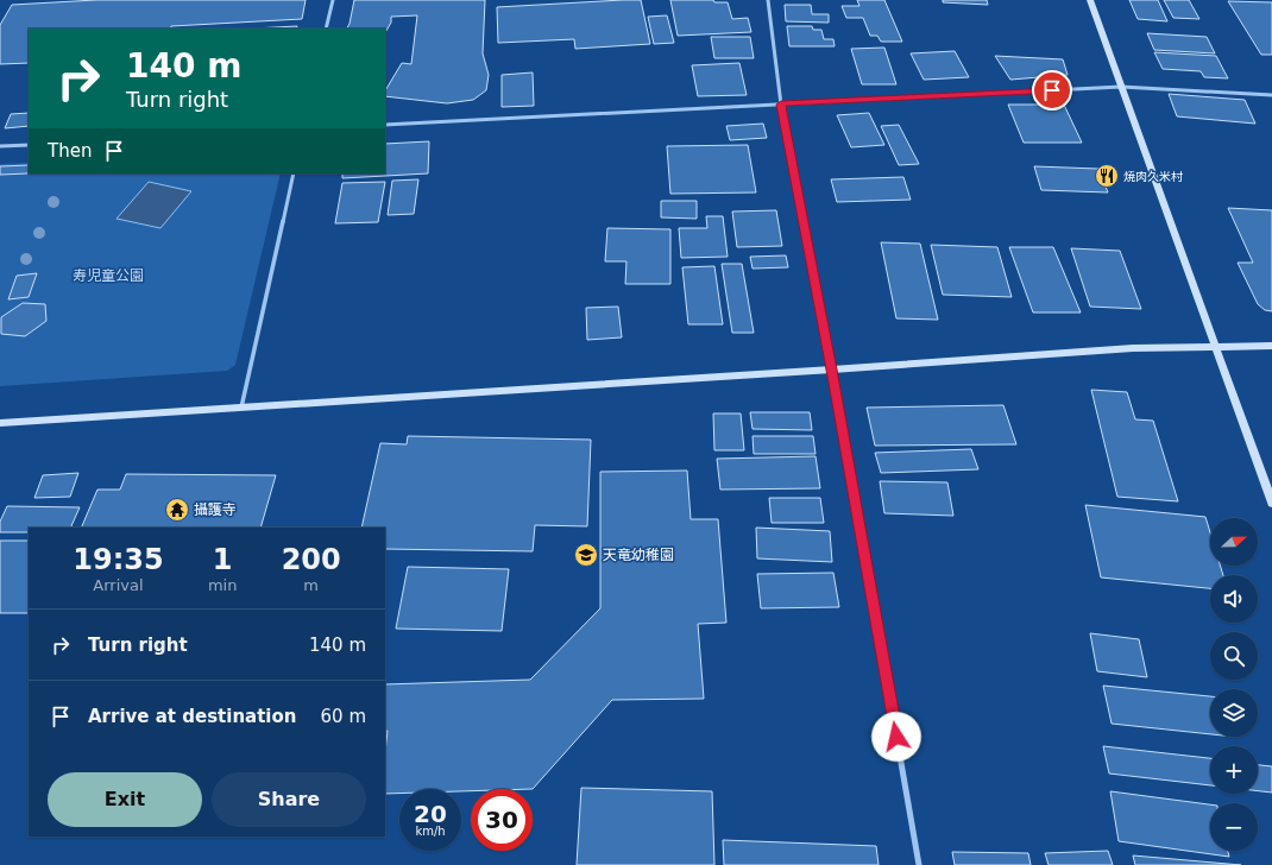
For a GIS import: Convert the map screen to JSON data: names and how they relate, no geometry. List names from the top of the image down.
{
  "parks": ["寿児童公園"],
  "places": {
    "restaurant": ["焼肉久米村"],
    "temple": ["攝護寺"],
    "school or university": ["天竜幼稚園"]
  },
  "north": "right",
  "page": {
    "turn": ["140 m", "Turn right"],
    "then": "Then",
    "map_buttons": ["+", "−"],
    "eta": [
      "19:35",
      "Arrival",
      "1",
      "min",
      "200",
      "m"
    ],
    "list": [
      {
        "name": "Turn right",
        "value": "140 m"
      },
      {
        "name": "Arrive at destination",
        "value": "60 m"
      }
    ],
    "buttons": ["Exit", "Share"],
    "speed": "20 km/h",
    "limit": "30"
  }
}
